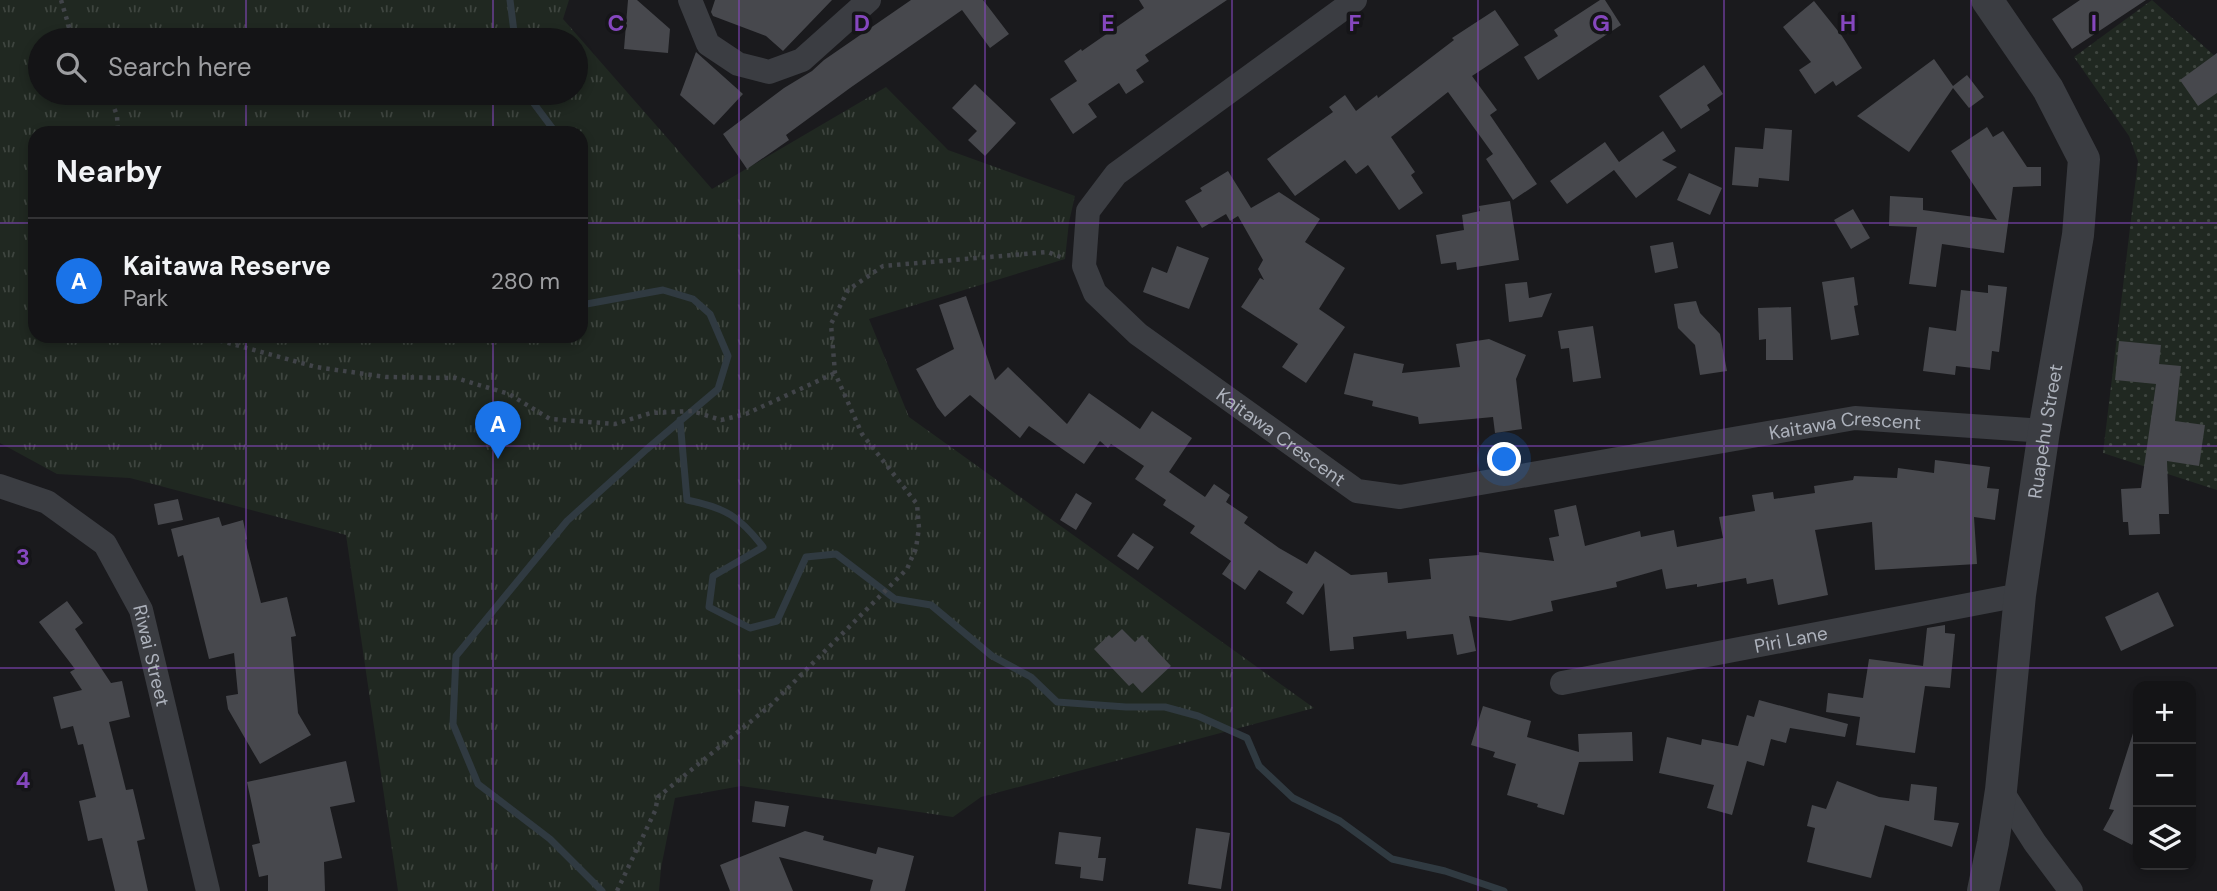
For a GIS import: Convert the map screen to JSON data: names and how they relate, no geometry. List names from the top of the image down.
{
  "streets": {
    "street": [
      "Kaitawa Crescent",
      "Ruapehu Street",
      "Piri Lane",
      "Riwai Street"
    ]
  },
  "crossings": [
    ["Kaitawa Crescent", "Ruapehu Street"],
    ["Ruapehu Street", "Piri Lane"]
  ],
  "page": {
    "search": "Search here",
    "heading": "Nearby",
    "list": [
      {
        "mark": "A",
        "name": "Kaitawa Reserve",
        "note": "Park",
        "value": "280 m"
      }
    ],
    "pins": "A",
    "map_buttons": ["+", "−"]
  },
  "grid": {
    "columns": [
      "C",
      "D",
      "E",
      "F",
      "G",
      "H",
      "I"
    ],
    "rows": ["3", "4"]
  }
}
